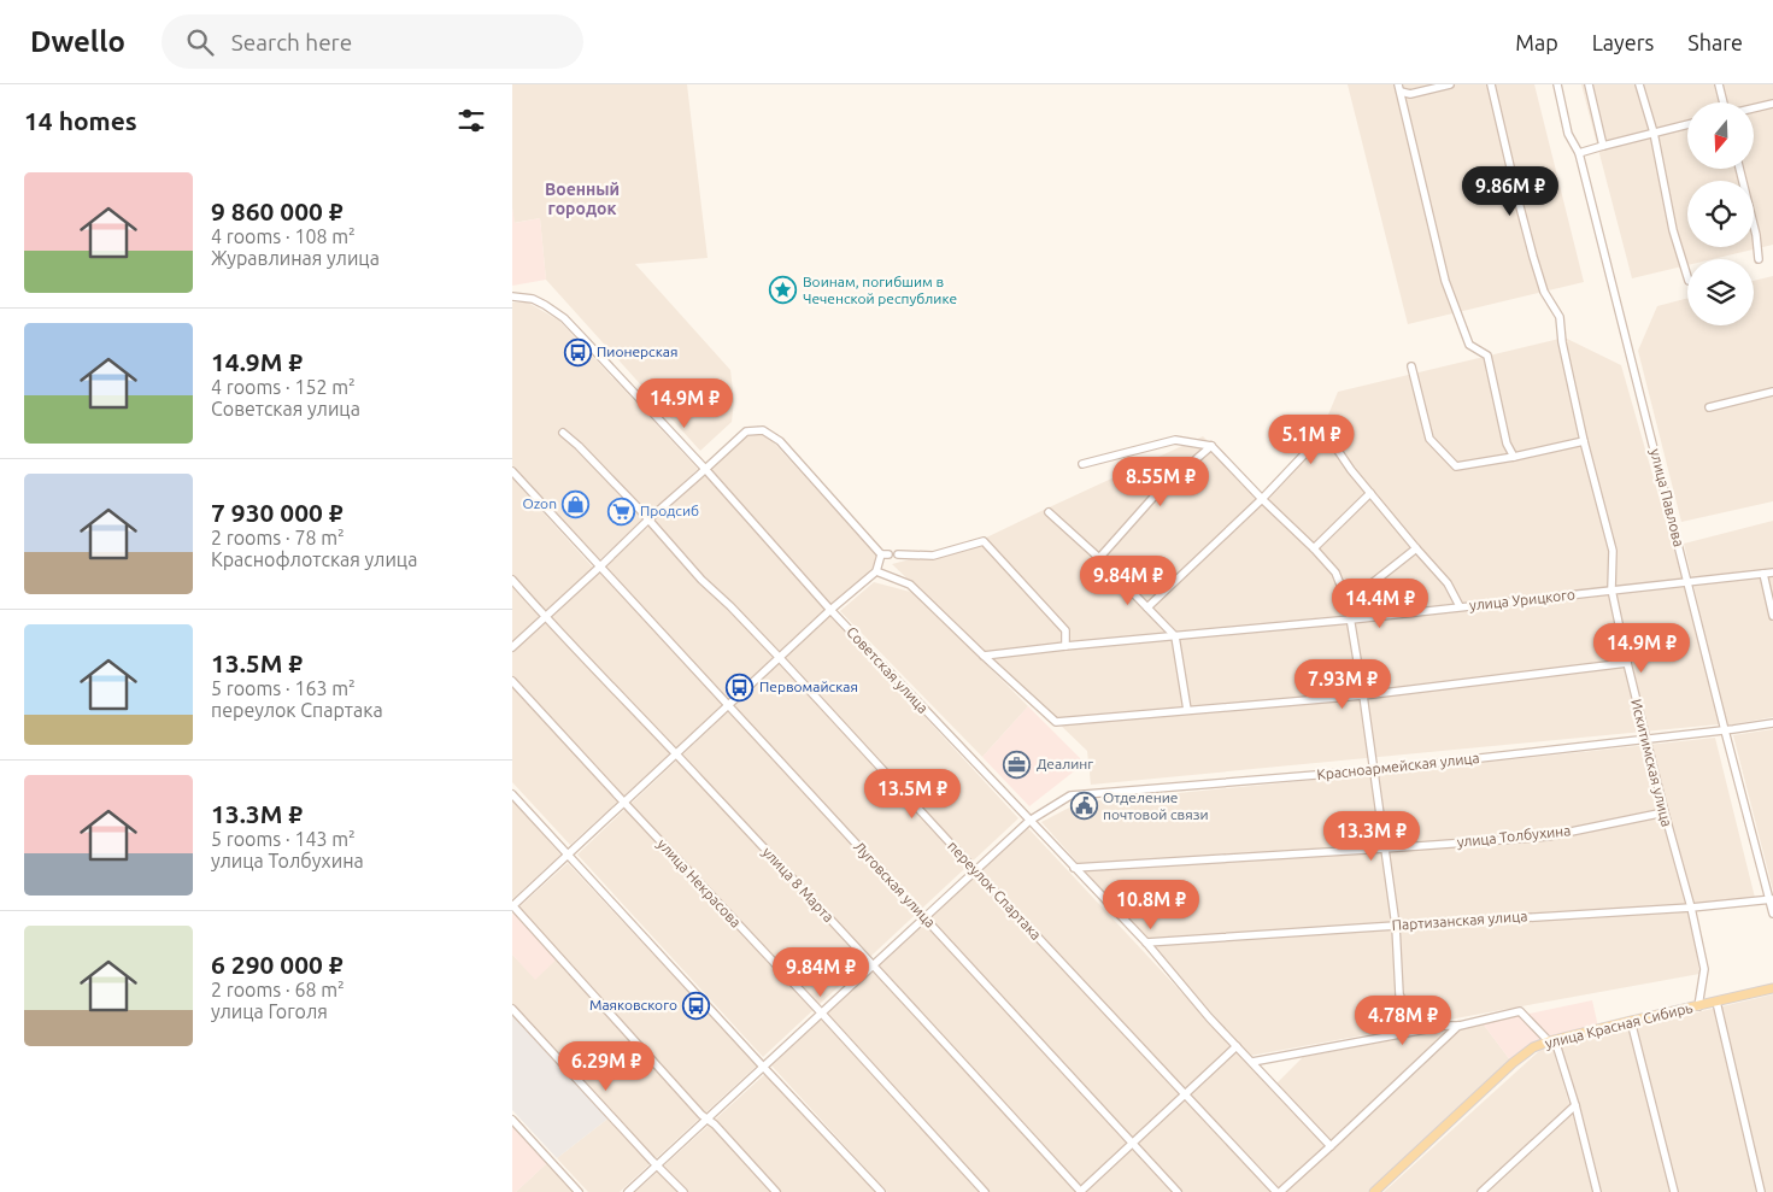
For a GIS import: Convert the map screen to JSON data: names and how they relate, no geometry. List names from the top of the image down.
{
  "streets": {
    "main road": ["улица Красная Сибирь"],
    "street": [
      "улица Павлова",
      "улица Урицкого",
      "Советская улица",
      "Искитимская улица",
      "Красноармейская улица",
      "улица Толбухина",
      "улица Некрасова",
      "улица 8 Марта",
      "Луговская улица",
      "переулок Спартака",
      "Партизанская улица"
    ]
  },
  "crossings": [
    ["улица Павлова", "улица Урицкого"],
    ["улица Павлова", "Красноармейская улица"],
    ["улица Павлова", "Партизанская улица"],
    ["улица Урицкого", "Искитимская улица"],
    ["Советская улица", "Красноармейская улица"],
    ["Советская улица", "улица Толбухина"],
    ["Советская улица", "Партизанская улица"],
    ["Искитимская улица", "Красноармейская улица"],
    ["Искитимская улица", "улица Толбухина"],
    ["Искитимская улица", "Партизанская улица"],
    ["Искитимская улица", "улица Красная Сибирь"],
    ["Красноармейская улица", "улица Некрасова"],
    ["Красноармейская улица", "улица 8 Марта"],
    ["Красноармейская улица", "Луговская улица"],
    ["Красноармейская улица", "переулок Спартака"]
  ],
  "districts": ["Военный городок"],
  "places": {
    "place": ["Воинам, погибшим в Чеченской республике"],
    "bus stop": ["Пионерская", "Первомайская", "Маяковского"],
    "shop": ["Ozon"],
    "supermarket": ["Продсиб"],
    "office": ["Деалинг"],
    "public building": ["Отделение почтовой связи"]
  },
  "north": "bottom",
  "page": {
    "header": "Dwello",
    "search": "Search here",
    "nav": ["Map", "Layers", "Share"],
    "heading": "14 homes",
    "list": [
      {
        "name": "9 860 000 ₽",
        "note": "4 rooms · 108 m² · Журавлиная улица"
      },
      {
        "name": "14.9M ₽",
        "note": "4 rooms · 152 m² · Советская улица"
      },
      {
        "name": "7 930 000 ₽",
        "note": "2 rooms · 78 m² · Краснофлотская улица"
      },
      {
        "name": "13.5M ₽",
        "note": "5 rooms · 163 m² · переулок Спартака"
      },
      {
        "name": "13.3M ₽",
        "note": "5 rooms · 143 m² · улица Толбухина"
      },
      {
        "name": "6 290 000 ₽",
        "note": "2 rooms · 68 m² · улица Гоголя"
      }
    ],
    "price": [
      "9.86M ₽",
      "14.9M ₽",
      "5.1M ₽",
      "8.55M ₽",
      "9.84M ₽",
      "14.4M ₽",
      "14.9M ₽",
      "7.93M ₽",
      "13.5M ₽",
      "13.3M ₽",
      "10.8M ₽",
      "9.84M ₽",
      "4.78M ₽",
      "6.29M ₽"
    ]
  }
}
